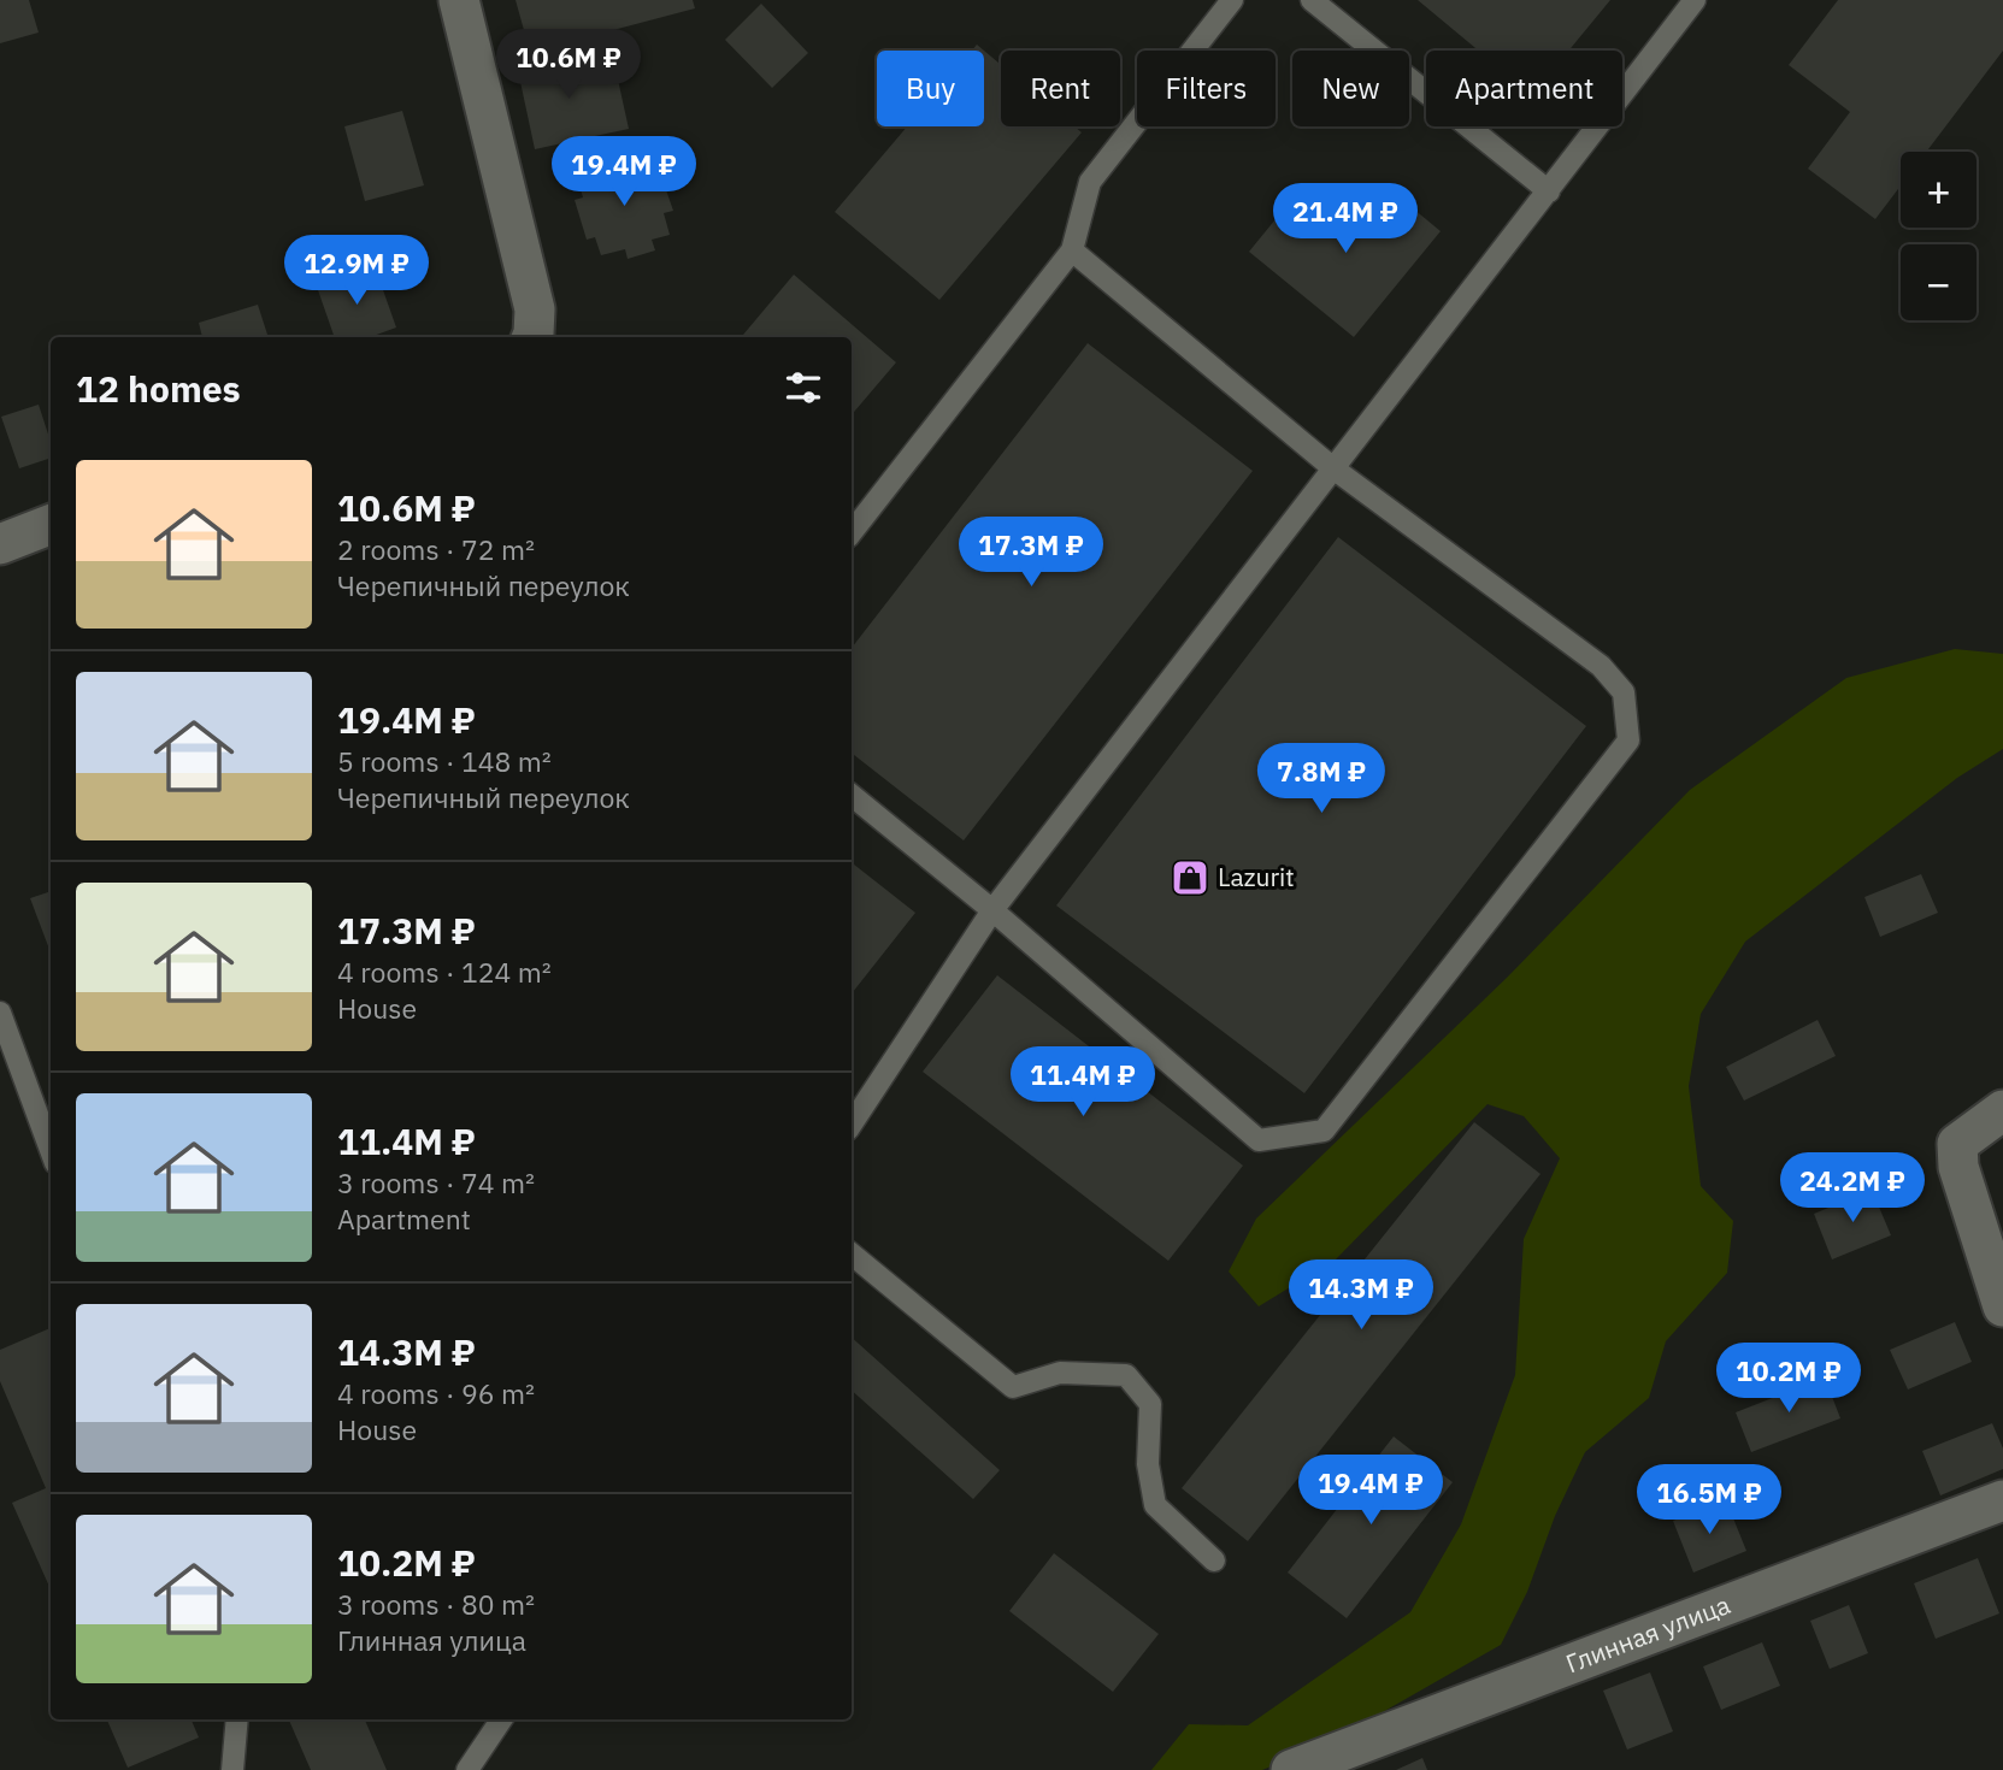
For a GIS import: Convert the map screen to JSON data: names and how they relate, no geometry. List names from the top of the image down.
{
  "streets": {
    "street": ["Глинная улица"]
  },
  "places": {
    "shop": ["Lazurit"]
  },
  "page": {
    "price": [
      "10.6M ₽",
      "19.4M ₽",
      "21.4M ₽",
      "12.9M ₽",
      "17.3M ₽",
      "7.8M ₽",
      "11.4M ₽",
      "24.2M ₽",
      "14.3M ₽",
      "10.2M ₽",
      "19.4M ₽",
      "16.5M ₽"
    ],
    "chip": [
      "Buy",
      "Rent",
      "Filters",
      "New",
      "Apartment"
    ],
    "map_buttons": ["+", "−"],
    "heading": "12 homes",
    "list": [
      {
        "name": "10.6M ₽",
        "note": "2 rooms · 72 m² · Черепичный переулок"
      },
      {
        "name": "19.4M ₽",
        "note": "5 rooms · 148 m² · Черепичный переулок"
      },
      {
        "name": "17.3M ₽",
        "note": "4 rooms · 124 m² · House"
      },
      {
        "name": "11.4M ₽",
        "note": "3 rooms · 74 m² · Apartment"
      },
      {
        "name": "14.3M ₽",
        "note": "4 rooms · 96 m² · House"
      },
      {
        "name": "10.2M ₽",
        "note": "3 rooms · 80 m² · Глинная улица"
      }
    ]
  }
}
